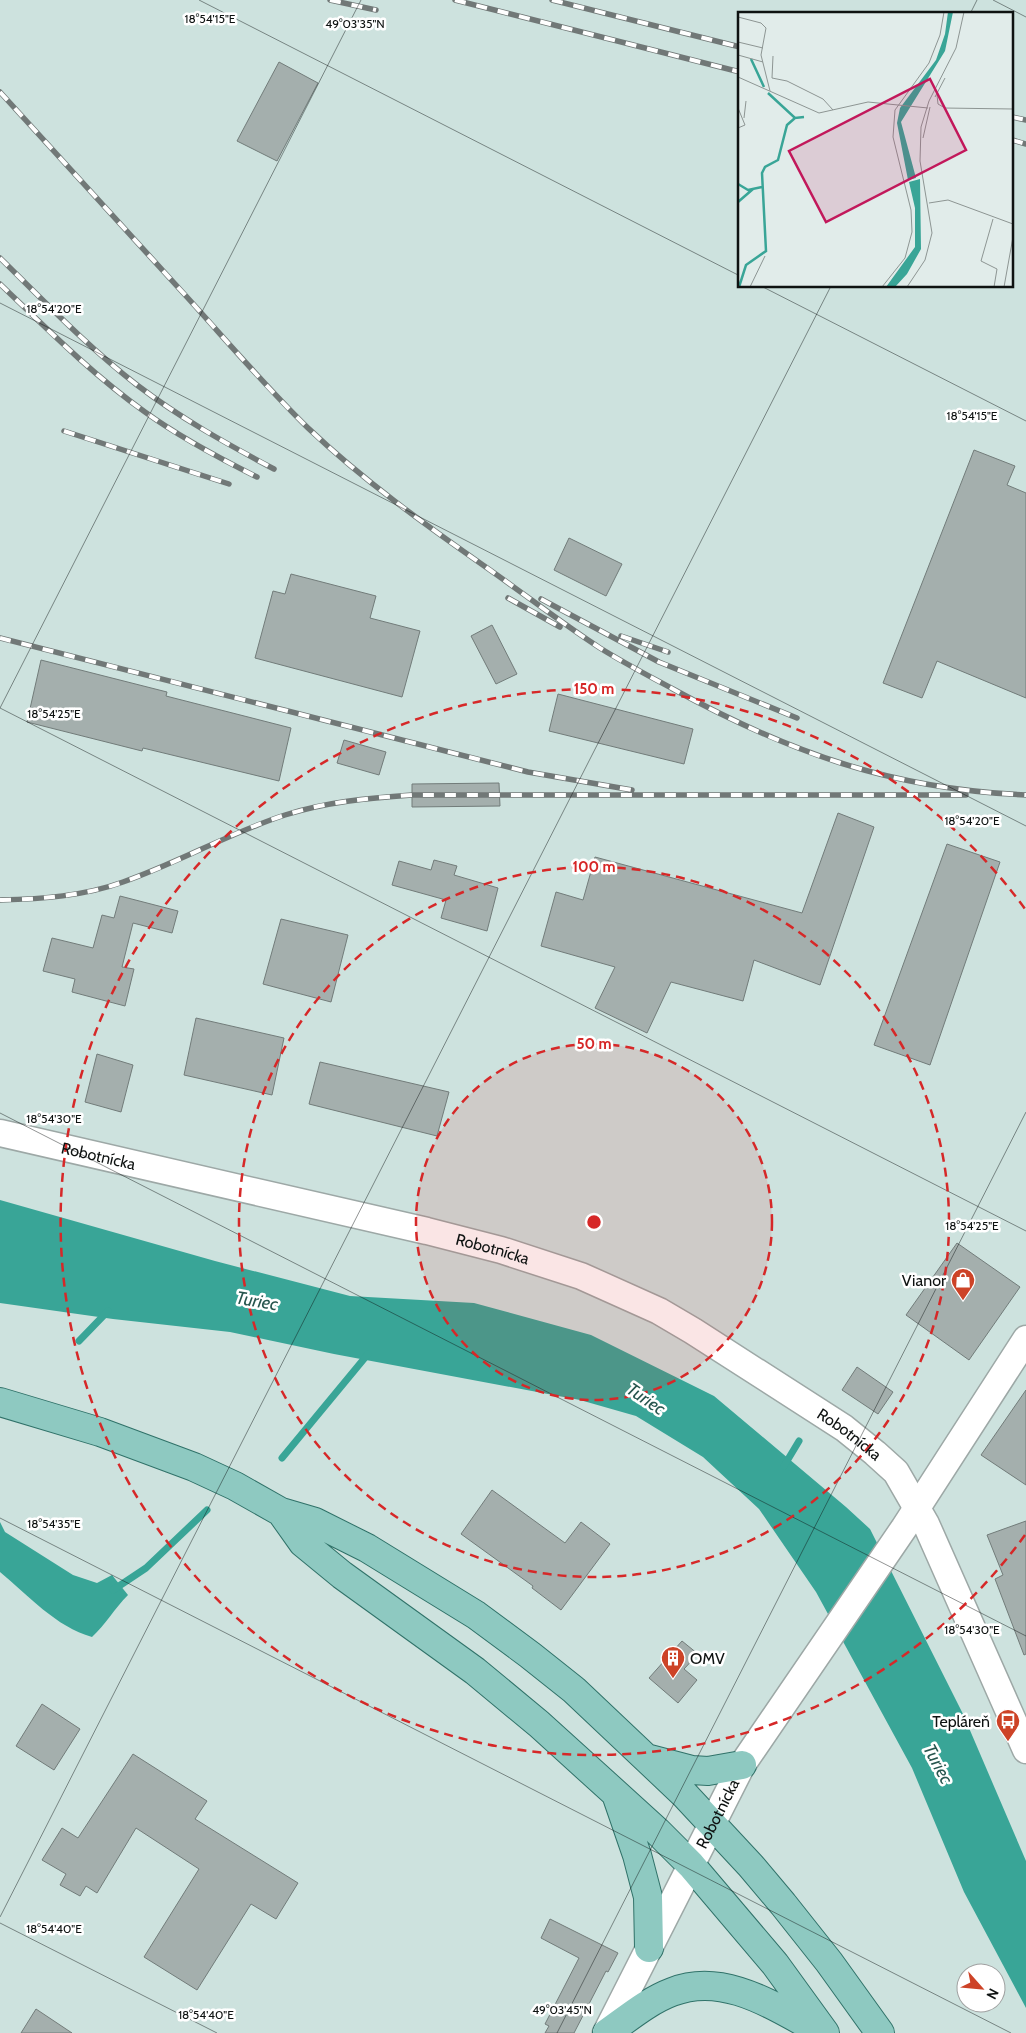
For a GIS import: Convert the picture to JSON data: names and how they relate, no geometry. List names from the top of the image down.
{
  "streets": {
    "street": ["Robotnícka"]
  },
  "water": ["Turiec"],
  "places": {
    "shop": ["Vianor"],
    "building": ["OMV"],
    "bus stop": ["Tepláreň"]
  },
  "north": "bottom right",
  "coordinates": [
    "18°54'15\"E",
    "49°03'35\"N",
    "18°54'20\"E",
    "18°54'25\"E",
    "18°54'30\"E",
    "18°54'35\"E",
    "18°54'40\"E",
    "49°03'45\"N"
  ],
  "rings": ["150 m", "100 m", "50 m"]
}
